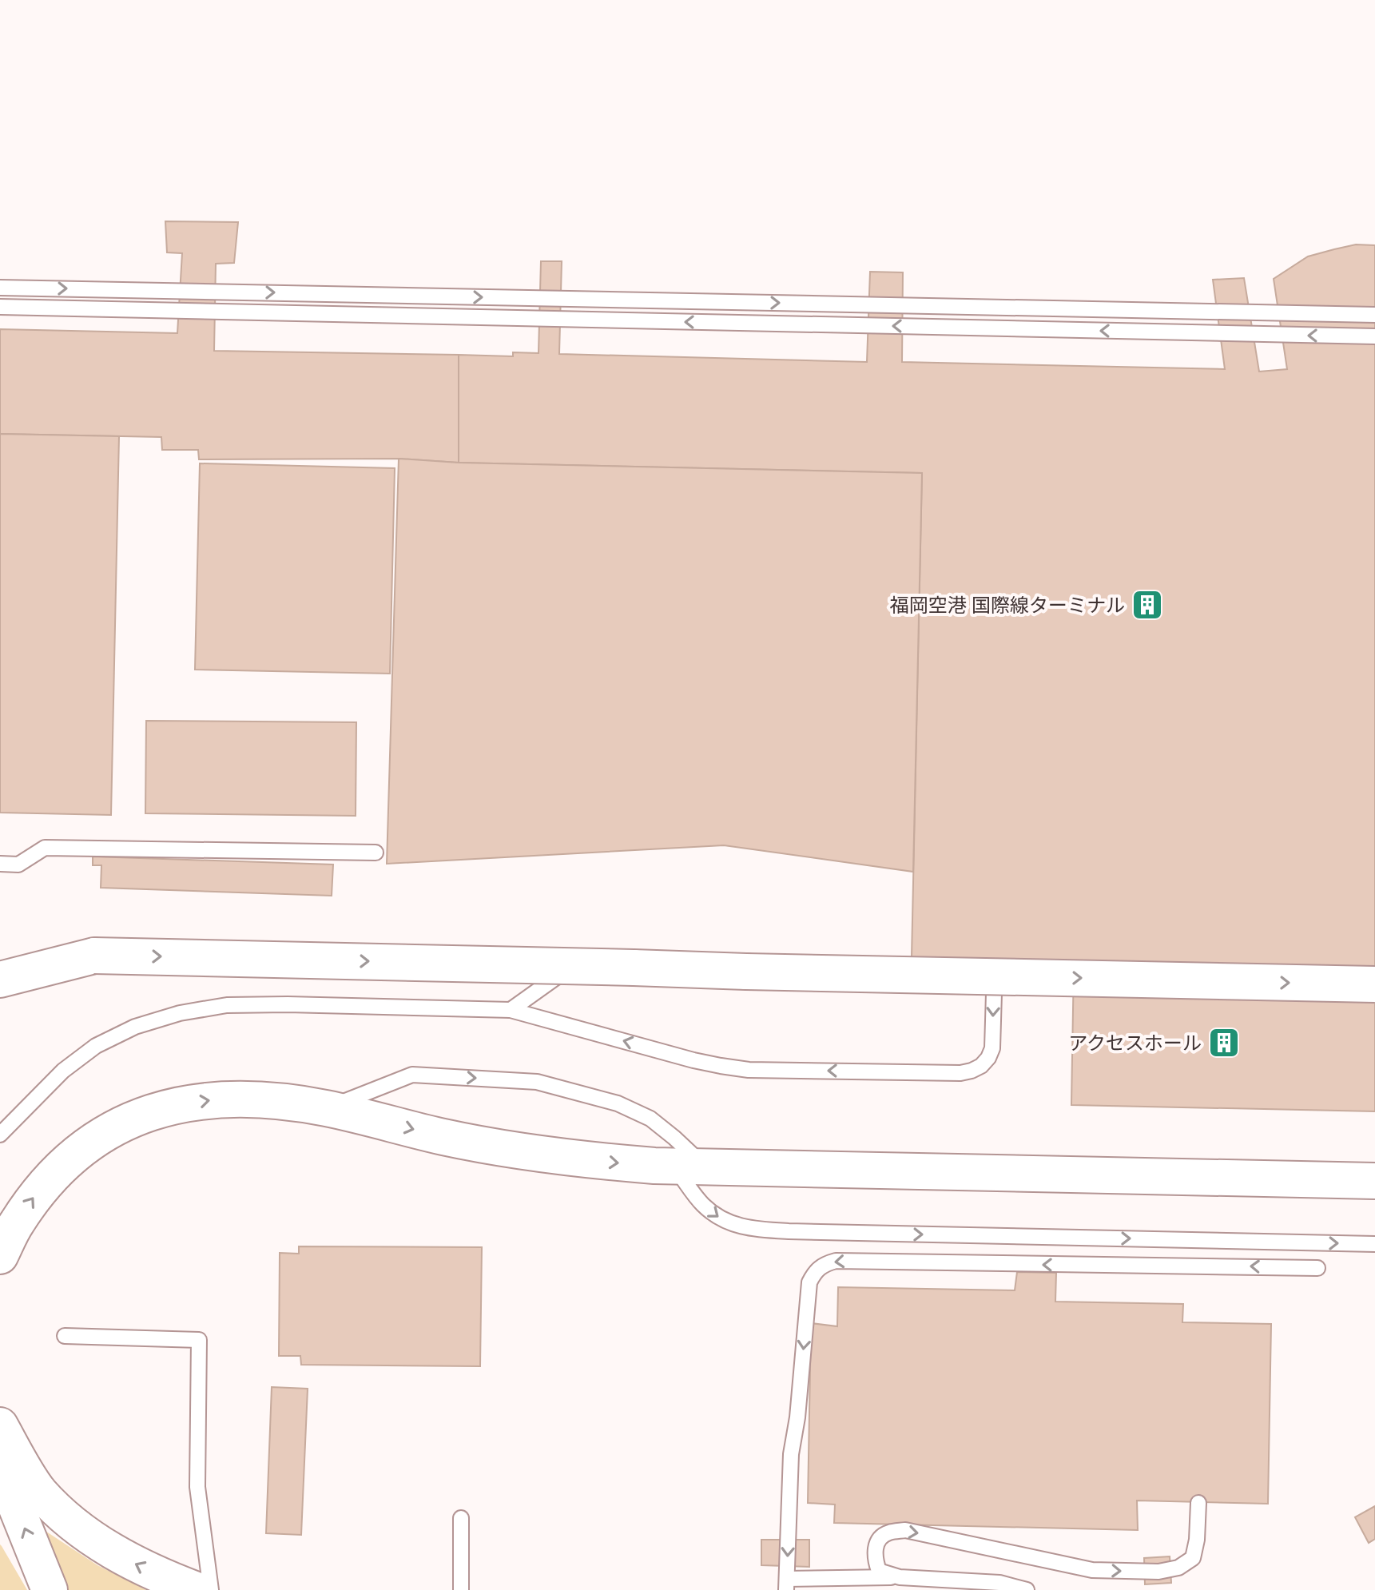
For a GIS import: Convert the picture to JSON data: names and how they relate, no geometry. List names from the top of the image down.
{
  "places": {
    "building": ["福岡空港 国際線ターミナル", "アクセスホール"]
  }
}
